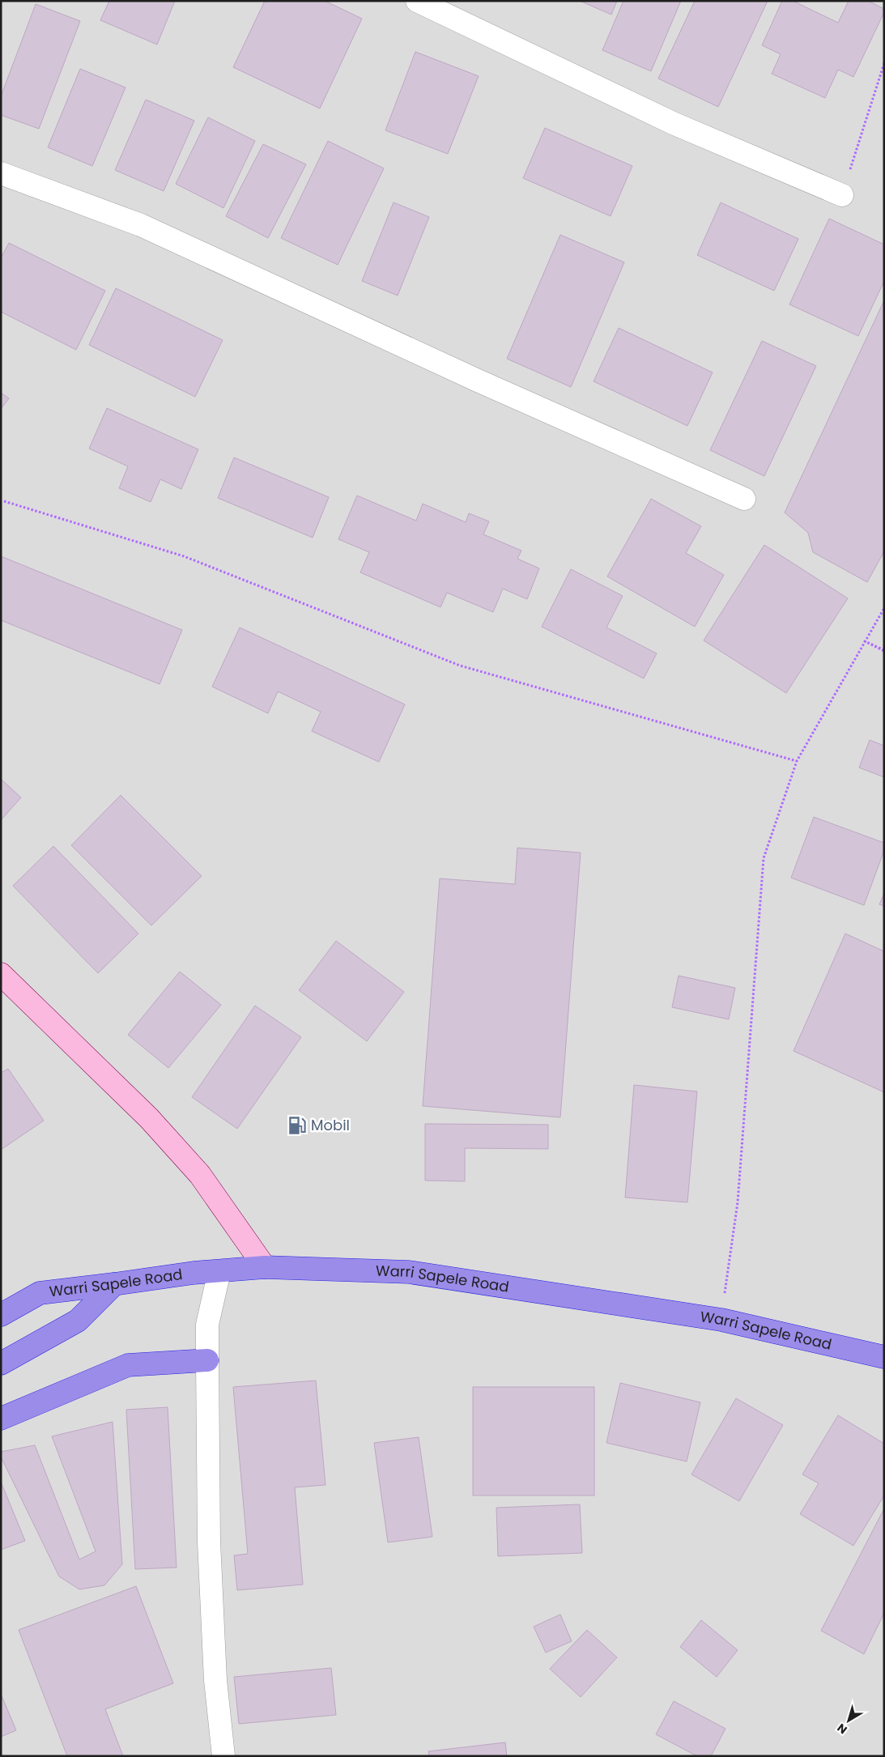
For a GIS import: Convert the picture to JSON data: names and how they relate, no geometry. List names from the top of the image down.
{
  "streets": {
    "highway": ["Warri Sapele Road"]
  },
  "places": {
    "fuel station": ["Mobil"]
  },
  "north": "bottom left"
}
